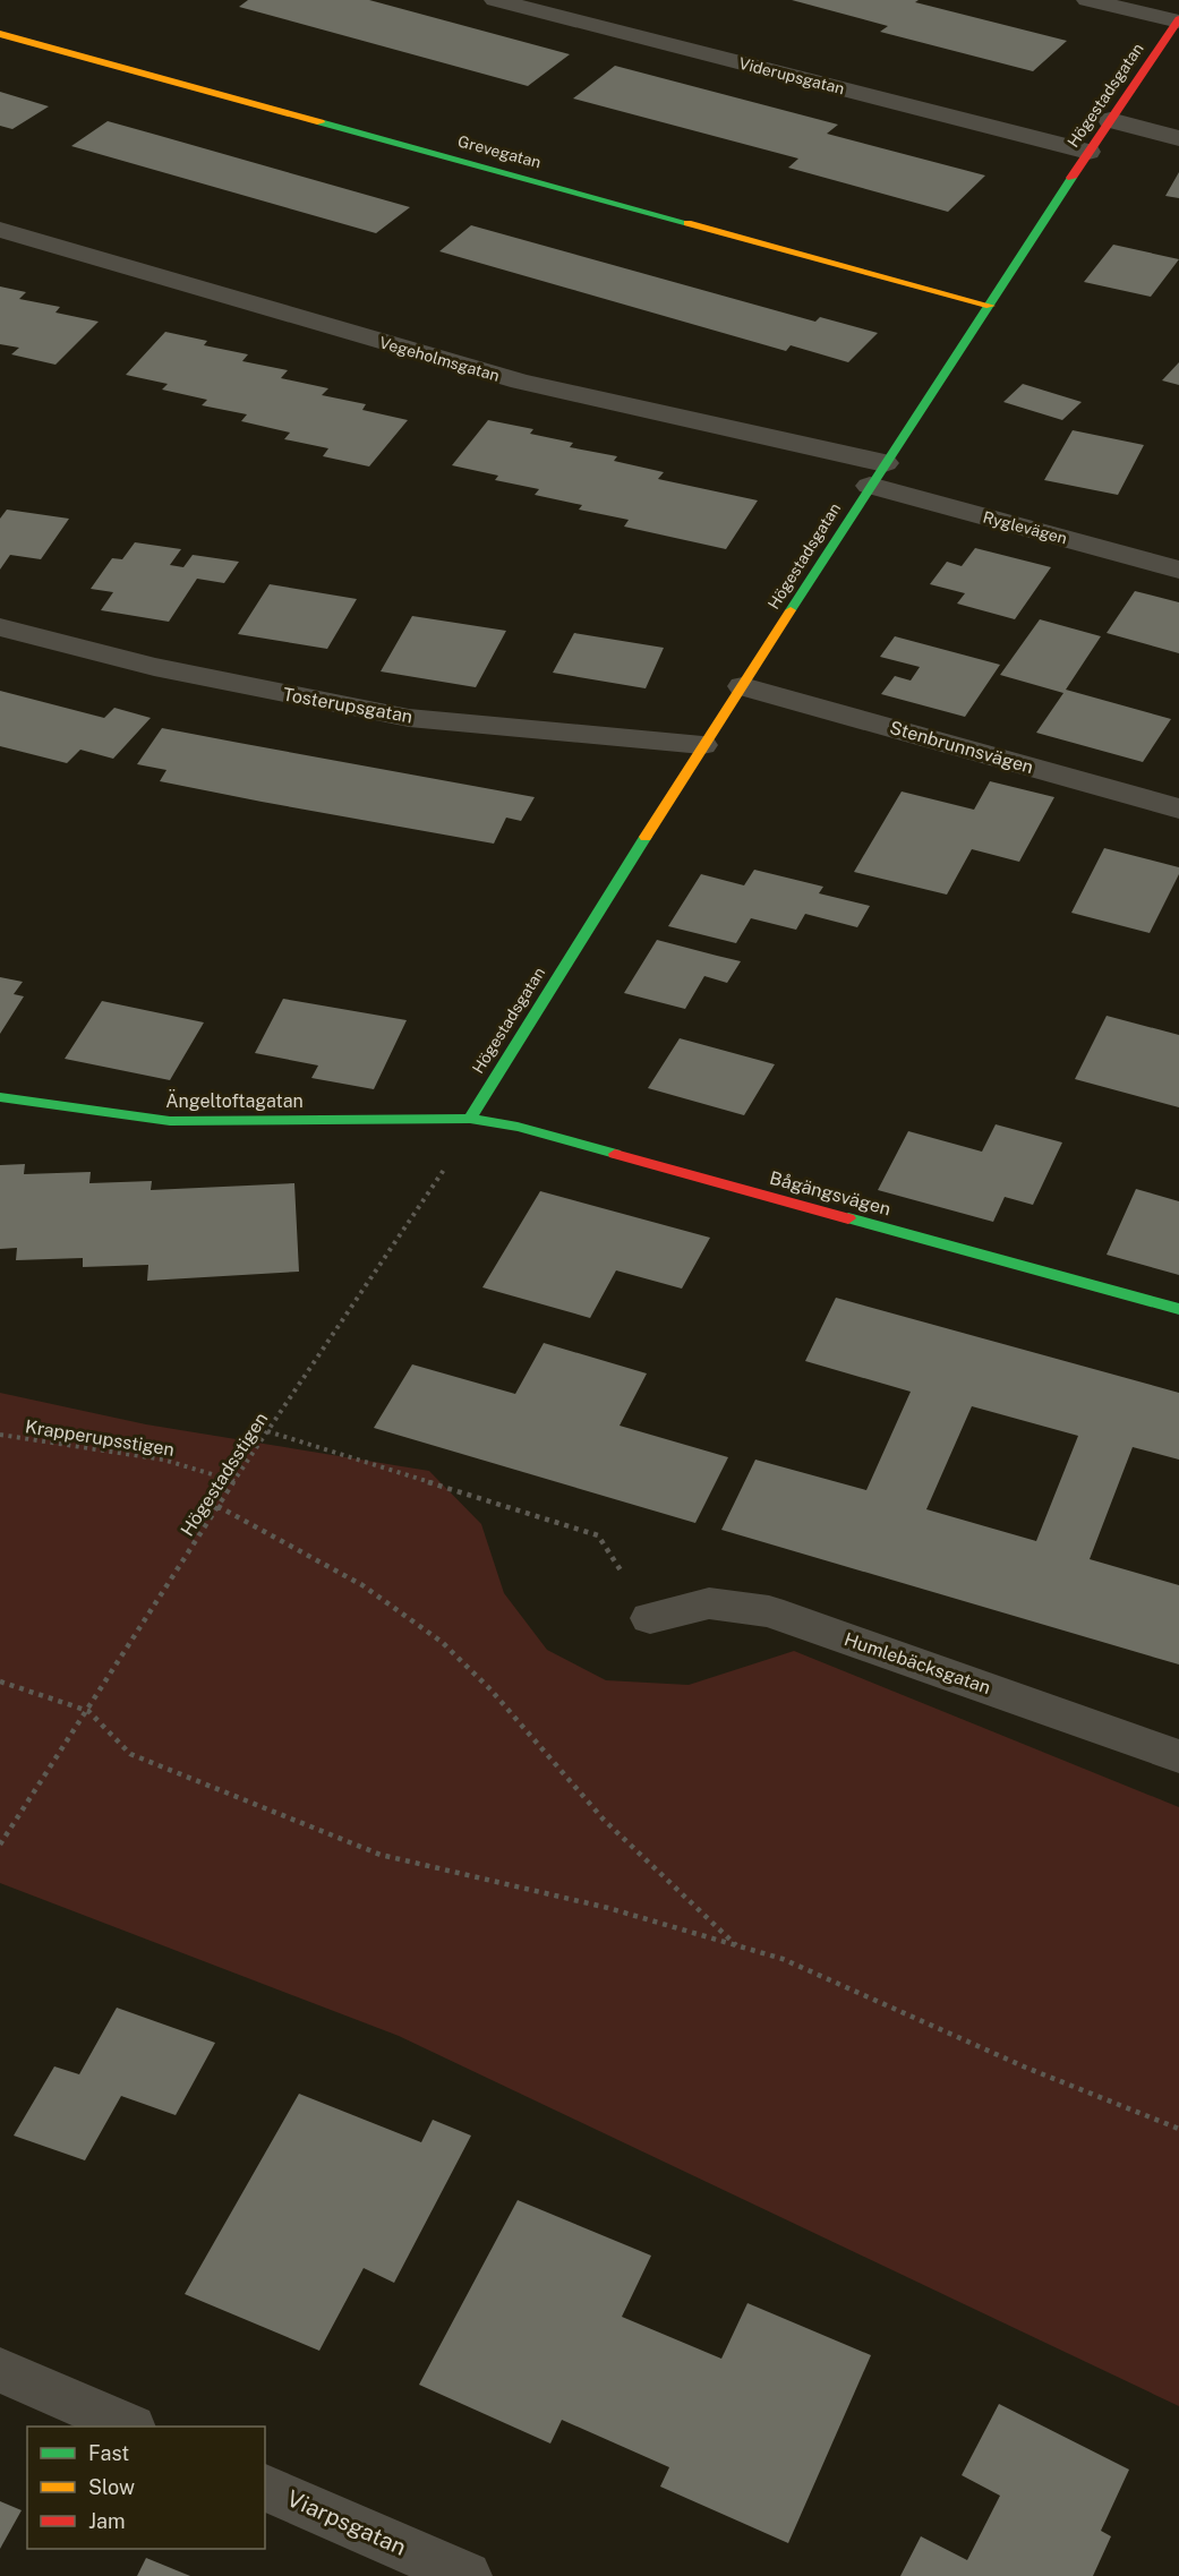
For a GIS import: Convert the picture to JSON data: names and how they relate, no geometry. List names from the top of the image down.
{
  "streets": {
    "street": [
      "Viderupsgatan",
      "Högestadsgatan",
      "Grevegatan",
      "Vegeholmsgatan",
      "Ryglevägen",
      "Tosterupsgatan",
      "Stenbrunnsvägen",
      "Ängeltoftagatan",
      "Bågängsvägen",
      "Humlebäcksgatan",
      "Viarpsgatan"
    ],
    "path": ["Krapperupsstigen", "Högestadsstigen"]
  },
  "crossings": [
    ["Viderupsgatan", "Högestadsgatan"],
    ["Högestadsgatan", "Grevegatan"],
    ["Högestadsgatan", "Vegeholmsgatan"],
    ["Högestadsgatan", "Ryglevägen"],
    ["Högestadsgatan", "Tosterupsgatan"],
    ["Högestadsgatan", "Stenbrunnsvägen"],
    ["Högestadsgatan", "Ängeltoftagatan"],
    ["Högestadsgatan", "Bågängsvägen"],
    ["Högestadsgatan", "Högestadsstigen"],
    ["Vegeholmsgatan", "Ryglevägen"],
    ["Ängeltoftagatan", "Bågängsvägen"],
    ["Ängeltoftagatan", "Högestadsstigen"],
    ["Bågängsvägen", "Högestadsstigen"],
    ["Krapperupsstigen", "Högestadsstigen"]
  ],
  "legend": ["Fast", "Slow", "Jam"]
}
